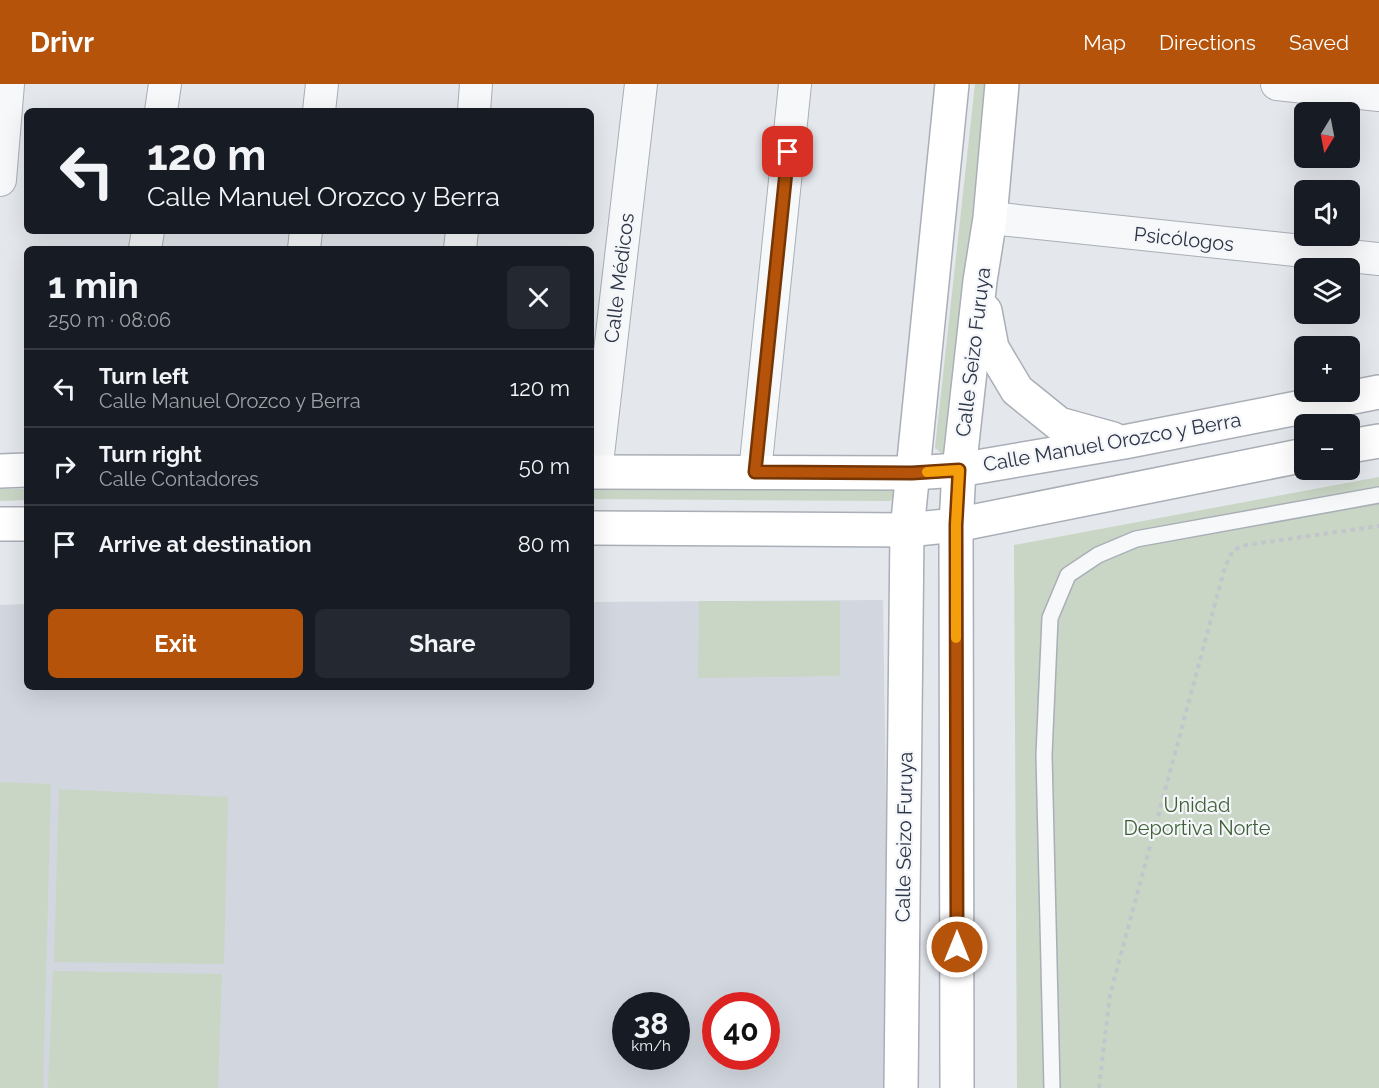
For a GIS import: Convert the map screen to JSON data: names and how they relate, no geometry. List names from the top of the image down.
{
  "streets": {
    "street": [
      "Psicólogos",
      "Calle Médicos",
      "Calle Seizo Furuya",
      "Calle Manuel Orozco y Berra"
    ]
  },
  "crossings": [
    ["Psicólogos", "Calle Seizo Furuya"],
    ["Calle Médicos", "Calle Manuel Orozco y Berra"],
    ["Calle Seizo Furuya", "Calle Manuel Orozco y Berra"]
  ],
  "parks": ["Unidad Deportiva Norte"],
  "north": "bottom",
  "page": {
    "header": "Drivr",
    "nav": ["Map", "Directions", "Saved"],
    "map_buttons": ["+", "−"],
    "turn": ["120 m", "Calle Manuel Orozco y Berra"],
    "heading": ["1 min", "250 m · 08:06"],
    "list": [
      {
        "name": "Turn left",
        "note": "Calle Manuel Orozco y Berra",
        "value": "120 m"
      },
      {
        "name": "Turn right",
        "note": "Calle Contadores",
        "value": "50 m"
      },
      {
        "name": "Arrive at destination",
        "value": "80 m"
      }
    ],
    "buttons": ["Exit", "Share"],
    "speed": "38 km/h",
    "limit": "40"
  }
}
